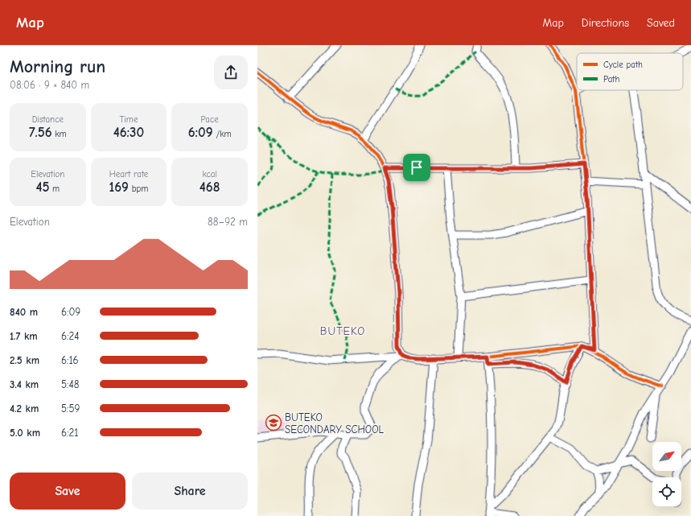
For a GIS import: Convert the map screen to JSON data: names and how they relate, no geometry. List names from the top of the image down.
{
  "districts": ["BUTEKO"],
  "places": {
    "school or university": ["BUTEKO SECONDARY SCHOOL"]
  },
  "legend": ["Cycle path", "Path"],
  "north": "top right",
  "page": {
    "header": "Map",
    "nav": ["Map", "Directions", "Saved"],
    "heading": ["Morning run", "08:06 · 9 × 840 m"],
    "stats": [
      ["Distance", "7.56 km"],
      ["Time", "46:30"],
      ["Pace", "6:09 /km"],
      ["Elevation", "45 m"],
      ["Heart rate", "169 bpm"],
      ["kcal", "468"]
    ],
    "chart": ["Elevation", "88–92 m"],
    "list": [
      {
        "name": "840 m",
        "note": "6:09"
      },
      {
        "name": "1.7 km",
        "note": "6:24"
      },
      {
        "name": "2.5 km",
        "note": "6:16"
      },
      {
        "name": "3.4 km",
        "note": "5:48"
      },
      {
        "name": "4.2 km",
        "note": "5:59"
      },
      {
        "name": "5.0 km",
        "note": "6:21"
      }
    ],
    "buttons": ["Save", "Share"]
  }
}
